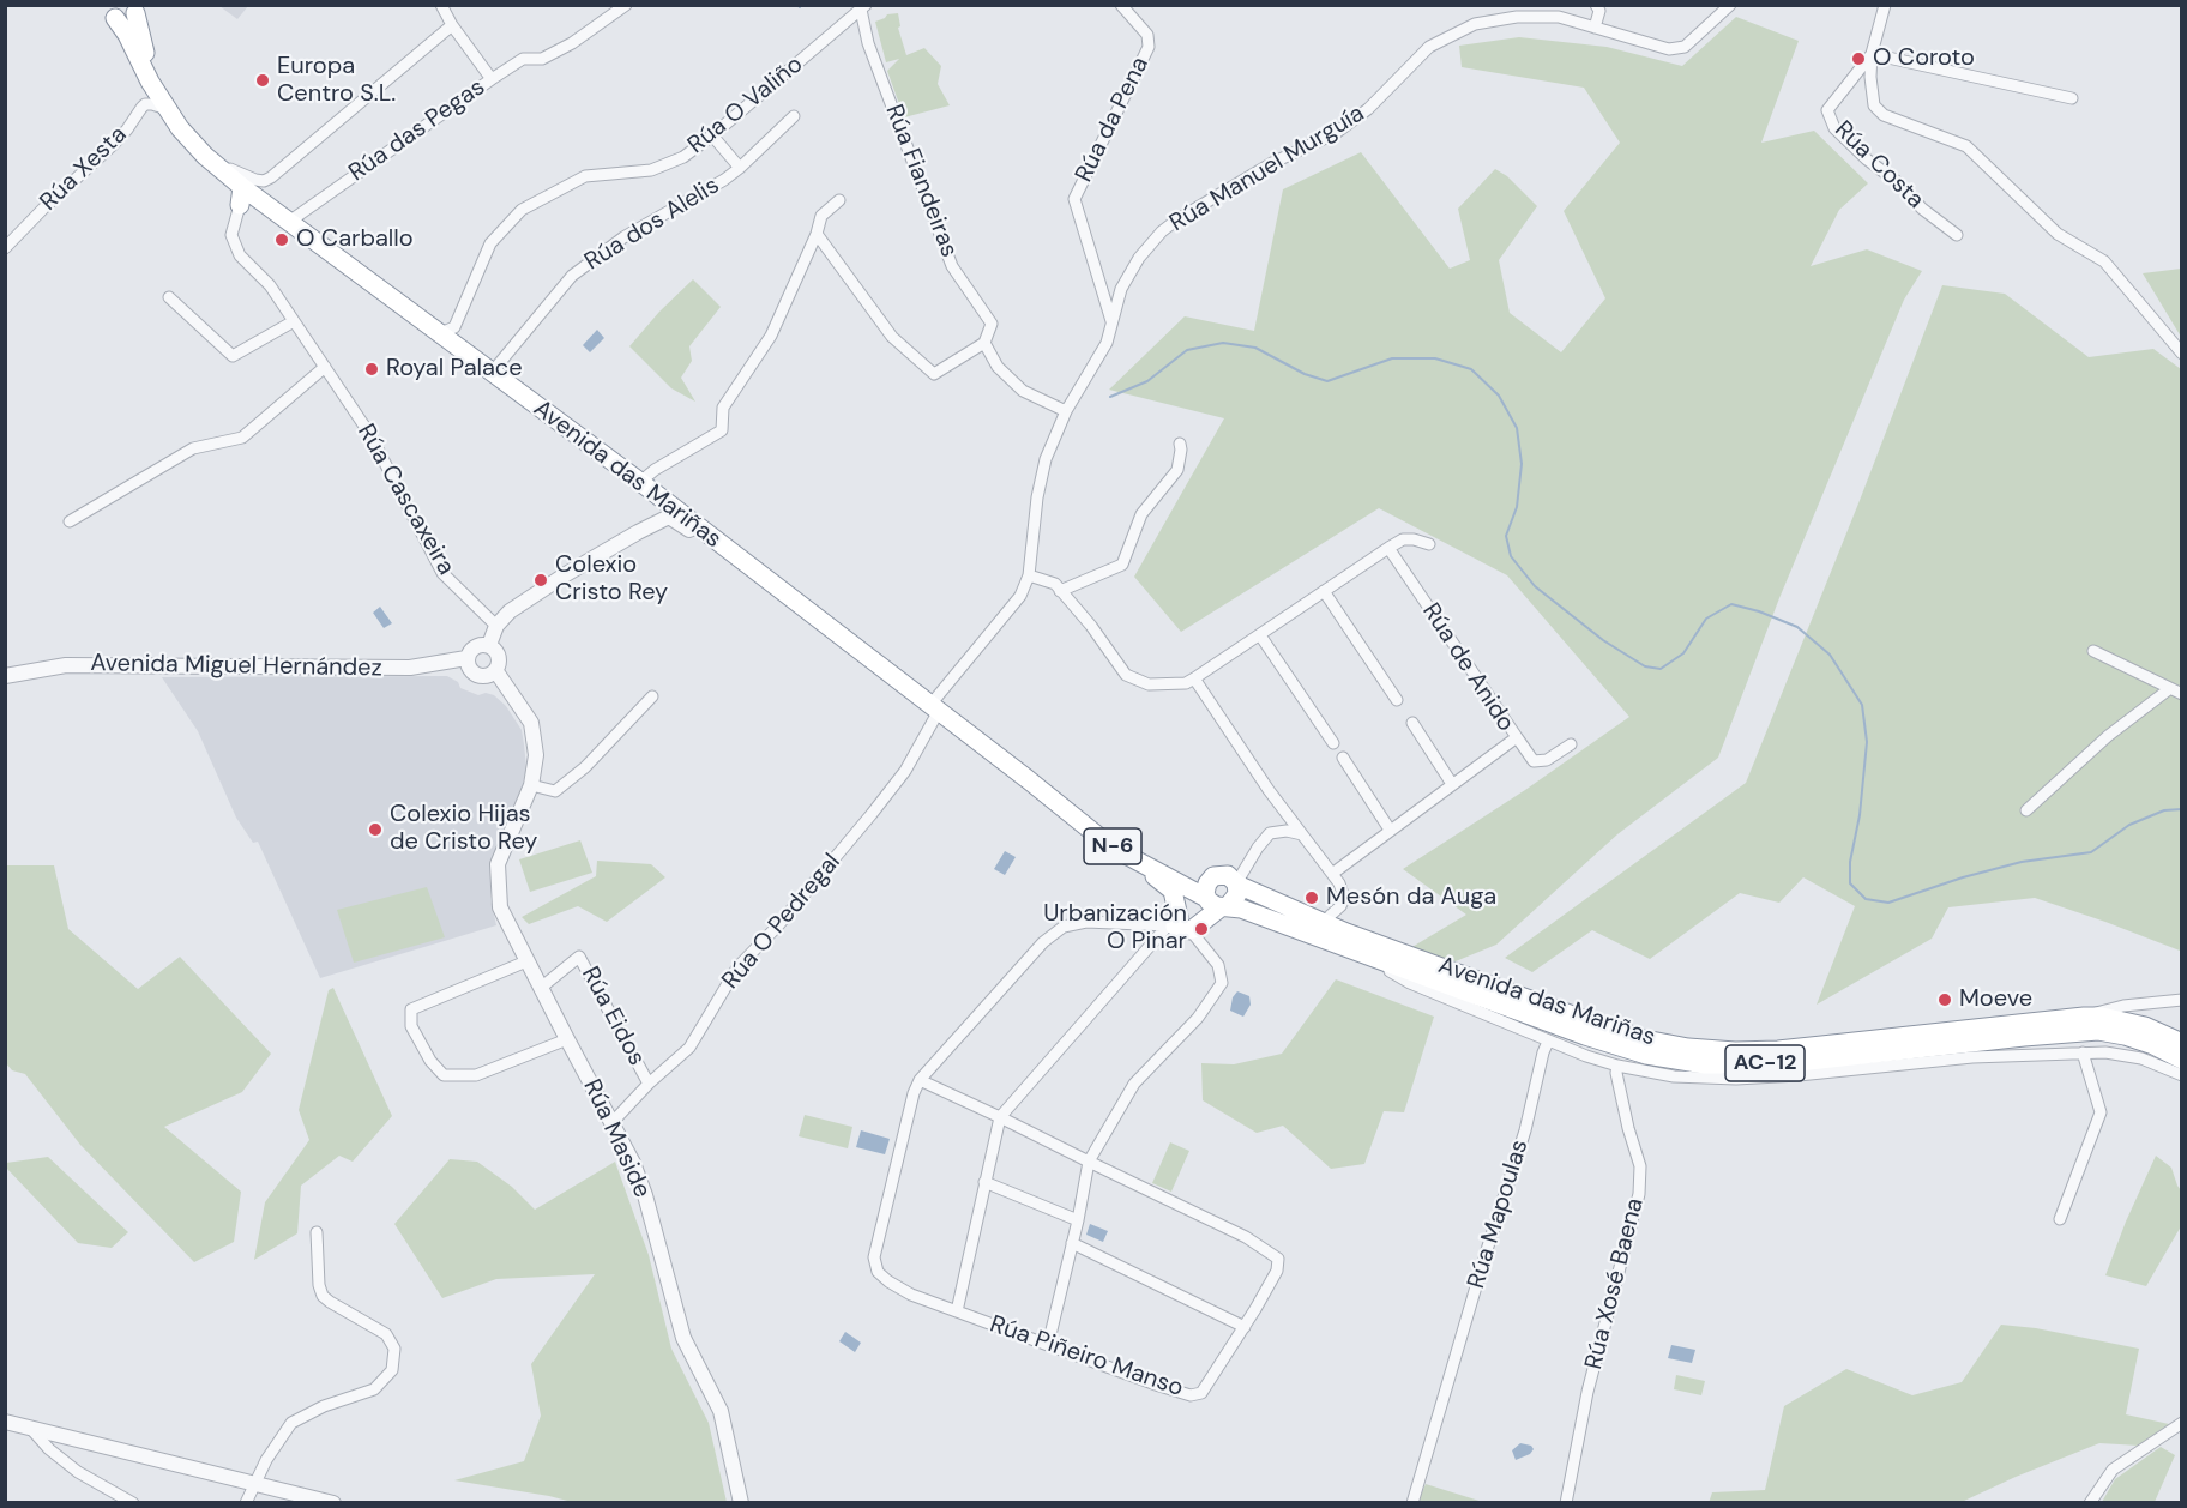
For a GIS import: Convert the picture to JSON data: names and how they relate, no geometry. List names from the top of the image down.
{
  "streets": {
    "highway": ["Avenida das Mariñas", "N-6", "AC-12"],
    "street": [
      "Rúa O Valiño",
      "Rúa da Pena",
      "Rúa das Pegas",
      "Rúa Costa",
      "Rúa Xesta",
      "Rúa Manuel Murguía",
      "Rúa Fiandeiras",
      "Rúa dos Alelis",
      "Rúa Cascaxeira",
      "Avenida Miguel Hernández",
      "Rúa de Anido",
      "Rúa O Pedregal",
      "Rúa Eidos",
      "Rúa Maside",
      "Rúa Mapoulas",
      "Rúa Xosé Baena",
      "Rúa Piñeiro Manso"
    ]
  },
  "crossings": [
    ["Rúa O Valiño", "Rúa Fiandeiras"],
    ["Rúa O Valiño", "Avenida das Mariñas"],
    ["Rúa da Pena", "Rúa Manuel Murguía"],
    ["Rúa das Pegas", "Avenida das Mariñas"],
    ["Rúa Xesta", "Avenida das Mariñas"],
    ["Rúa Manuel Murguía", "Avenida das Mariñas"],
    ["Rúa Manuel Murguía", "Rúa O Pedregal"],
    ["Rúa dos Alelis", "Avenida das Mariñas"],
    ["Avenida das Mariñas", "Rúa Cascaxeira"],
    ["Avenida das Mariñas", "N-6"],
    ["Avenida das Mariñas", "Rúa O Pedregal"],
    ["Avenida das Mariñas", "AC-12"],
    ["Avenida das Mariñas", "Rúa Mapoulas"],
    ["Avenida das Mariñas", "Rúa Xosé Baena"],
    ["Avenida Miguel Hernández", "Rúa Maside"],
    ["Rúa O Pedregal", "Rúa Eidos"],
    ["Rúa O Pedregal", "Rúa Maside"],
    ["Rúa Eidos", "Rúa Maside"]
  ],
  "places": [
    "O Coroto",
    "Europa Centro S.L.",
    "O Carballo",
    "Royal Palace",
    "Colexio Cristo Rey",
    "Colexio Hijas de Cristo Rey",
    "Mesón da Auga",
    "Urbanización O Pinar",
    "Moeve"
  ]
}
